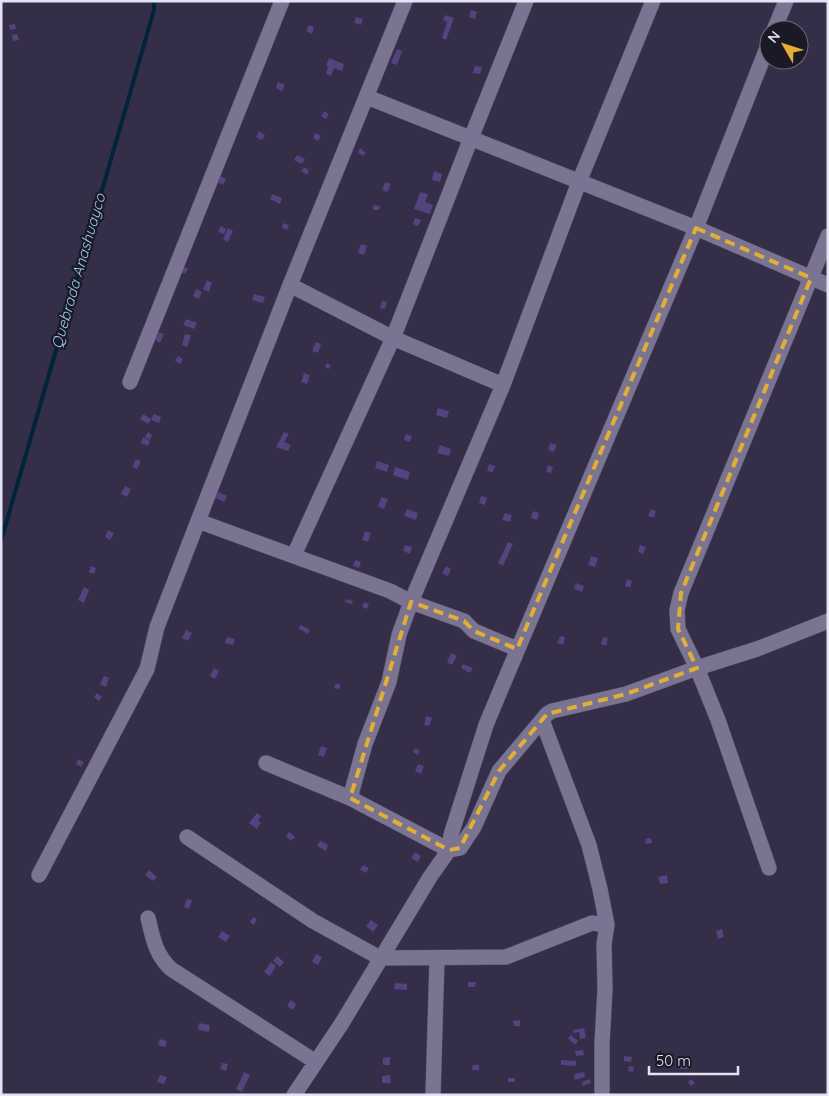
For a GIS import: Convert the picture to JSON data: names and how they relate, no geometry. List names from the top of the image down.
{
  "water": ["Quebrada Anashuayco"],
  "scale_bar": "50 m",
  "north": "top left"
}
